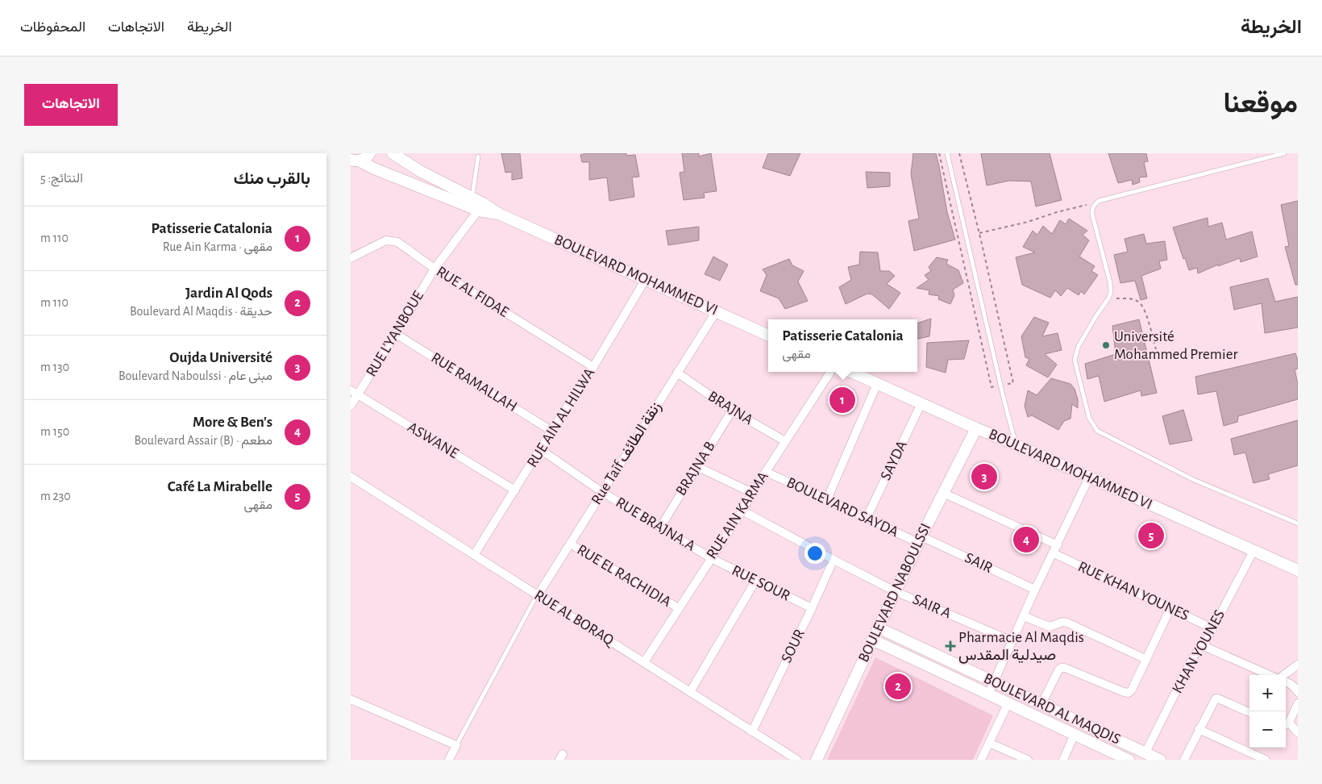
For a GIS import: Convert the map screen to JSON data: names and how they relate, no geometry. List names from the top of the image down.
{
  "streets": {
    "street": [
      "BOULEVARD MOHAMMED VI",
      "RUE AL FIDAE",
      "RUE L’YANBOUE",
      "RUE RAMALLAH",
      "BRAJNA",
      "RUE AIN AL HILWA",
      "ASWANE",
      "Rue Taïf زنقة الطائف",
      "SAYDA",
      "BRAJNA B",
      "BOULEVARD SAYDA",
      "RUE AIN KARMA",
      "RUE BRAJNA.A",
      "SAIR",
      "RUE EL RACHIDIA",
      "RUE SOUR",
      "RUE KHAN YOUNES",
      "BOULEVARD NABOULSSI",
      "SAIR A",
      "RUE AL BORAQ",
      "SOUR",
      "KHAN YOUNES",
      "BOULEVARD AL MAQDIS"
    ]
  },
  "crossings": [
    ["BOULEVARD MOHAMMED VI", "RUE L’YANBOUE"],
    ["BOULEVARD MOHAMMED VI", "RUE AIN AL HILWA"],
    ["BOULEVARD MOHAMMED VI", "Rue Taïf زنقة الطائف"],
    ["BOULEVARD MOHAMMED VI", "SAYDA"],
    ["BOULEVARD MOHAMMED VI", "BOULEVARD NABOULSSI"],
    ["BOULEVARD MOHAMMED VI", "KHAN YOUNES"],
    ["RUE AL FIDAE", "RUE L’YANBOUE"],
    ["RUE AL FIDAE", "RUE AIN AL HILWA"],
    ["RUE L’YANBOUE", "RUE RAMALLAH"],
    ["RUE L’YANBOUE", "ASWANE"],
    ["RUE RAMALLAH", "RUE AIN AL HILWA"],
    ["BRAJNA", "Rue Taïf زنقة الطائف"],
    ["BRAJNA", "BRAJNA B"],
    ["BRAJNA", "RUE AIN KARMA"],
    ["RUE AIN AL HILWA", "ASWANE"],
    ["RUE AIN AL HILWA", "RUE BRAJNA.A"],
    ["RUE AIN AL HILWA", "RUE AL BORAQ"],
    ["Rue Taïf زنقة الطائف", "RUE BRAJNA.A"],
    ["Rue Taïf زنقة الطائف", "RUE EL RACHIDIA"],
    ["Rue Taïf زنقة الطائف", "RUE AL BORAQ"],
    ["SAYDA", "BOULEVARD SAYDA"],
    ["BRAJNA B", "RUE BRAJNA.A"],
    ["BOULEVARD SAYDA", "RUE AIN KARMA"],
    ["BOULEVARD SAYDA", "SAIR"],
    ["BOULEVARD SAYDA", "BOULEVARD NABOULSSI"],
    ["RUE AIN KARMA", "RUE BRAJNA.A"],
    ["RUE AIN KARMA", "RUE EL RACHIDIA"],
    ["RUE AIN KARMA", "RUE SOUR"],
    ["RUE AIN KARMA", "SAIR A"],
    ["RUE AIN KARMA", "RUE AL BORAQ"],
    ["RUE BRAJNA.A", "RUE SOUR"],
    ["SAIR", "BOULEVARD NABOULSSI"],
    ["RUE SOUR", "SOUR"],
    ["RUE KHAN YOUNES", "KHAN YOUNES"],
    ["BOULEVARD NABOULSSI", "SAIR A"],
    ["BOULEVARD NABOULSSI", "BOULEVARD AL MAQDIS"],
    ["SAIR A", "SOUR"],
    ["RUE AL BORAQ", "SOUR"],
    ["KHAN YOUNES", "BOULEVARD AL MAQDIS"]
  ],
  "places": {
    "other": ["Université Mohammed Premier"],
    "health": ["Pharmacie Al Maqdis صيدلية المقدس"]
  },
  "page": {
    "header": "الخريطة",
    "nav": ["الخريطة", "الاتجاهات", "المحفوظات"],
    "title": "موقعنا",
    "buttons": "الاتجاهات",
    "heading": ["بالقرب منك", "النتائج: 5"],
    "list": [
      {
        "mark": "1",
        "name": "Patisserie Catalonia",
        "note": "مقهى · Rue Ain Karma",
        "value": "110 m"
      },
      {
        "mark": "2",
        "name": "Jardin Al Qods",
        "note": "حديقة · Boulevard Al Maqdis",
        "value": "110 m"
      },
      {
        "mark": "3",
        "name": "Oujda Université",
        "note": "مبنى عام · Boulevard Naboulssi",
        "value": "130 m"
      },
      {
        "mark": "4",
        "name": "More & Ben's",
        "note": "مطعم · Boulevard Assair (B)",
        "value": "150 m"
      },
      {
        "mark": "5",
        "name": "Café La Mirabelle",
        "note": "مقهى",
        "value": "230 m"
      }
    ],
    "popup": ["Patisserie Catalonia", "مقهى"],
    "pins": [
      "1",
      "3",
      "5",
      "4",
      "2"
    ],
    "map_buttons": ["+", "−"]
  }
}
